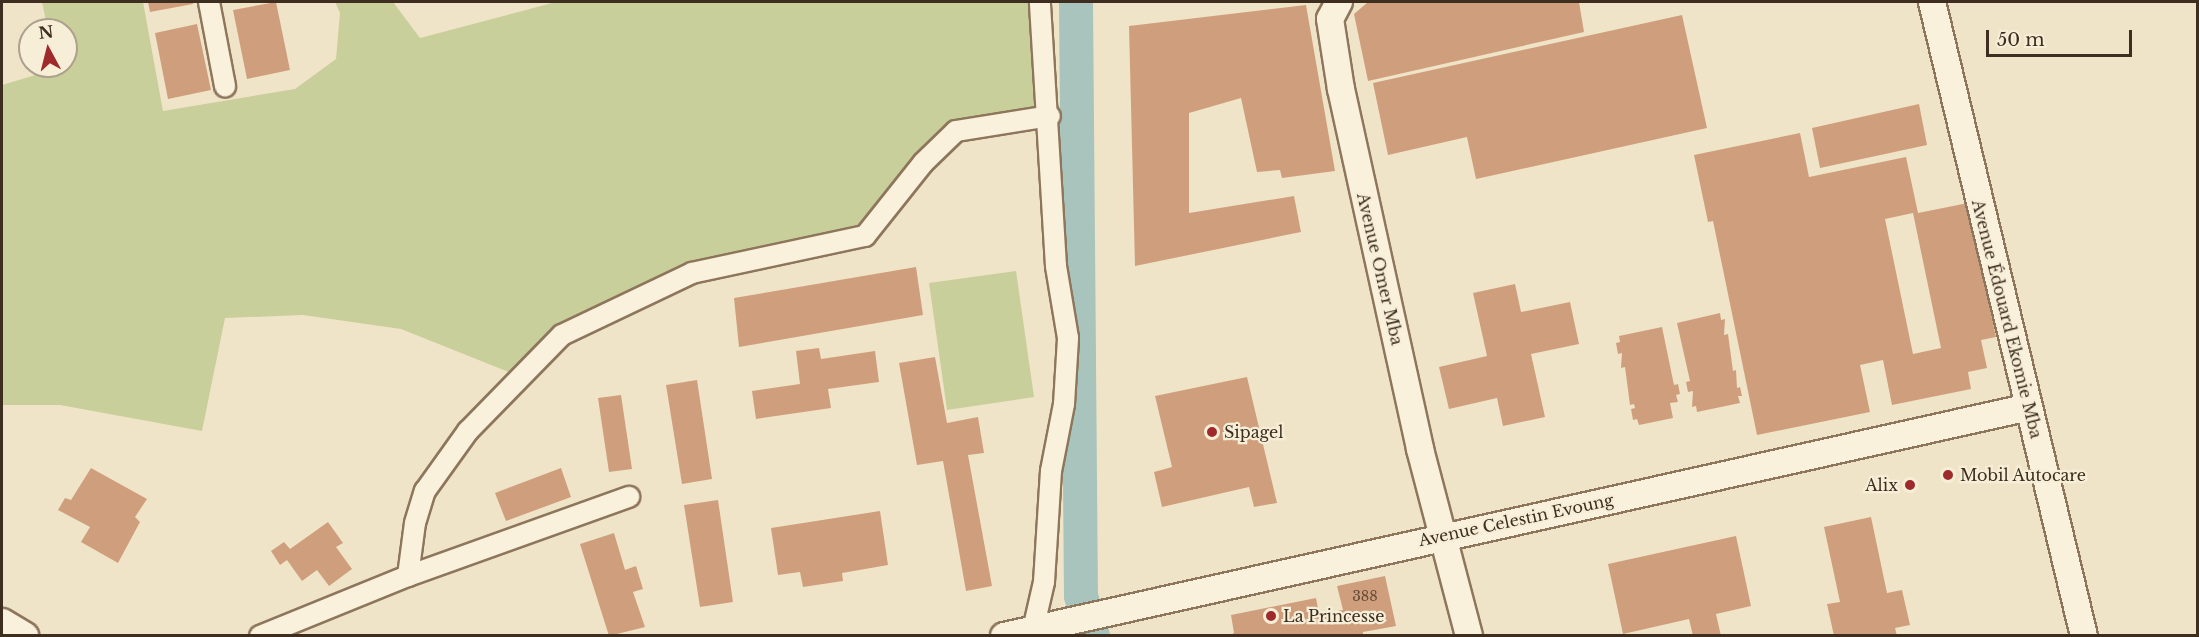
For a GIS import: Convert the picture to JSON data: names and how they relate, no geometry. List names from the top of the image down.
{
  "streets": {
    "street": ["Avenue Omer Mba", "Avenue Édouard Ekomie Mba", "Avenue Celestin Evoung"]
  },
  "crossings": [
    ["Avenue Omer Mba", "Avenue Celestin Evoung"],
    ["Avenue Édouard Ekomie Mba", "Avenue Celestin Evoung"]
  ],
  "places": [
    "Sipagel",
    "Mobil Autocare",
    "Alix",
    "La Princesse"
  ],
  "house_numbers": ["388"],
  "scale_bar": "50 m",
  "north": "top"
}
